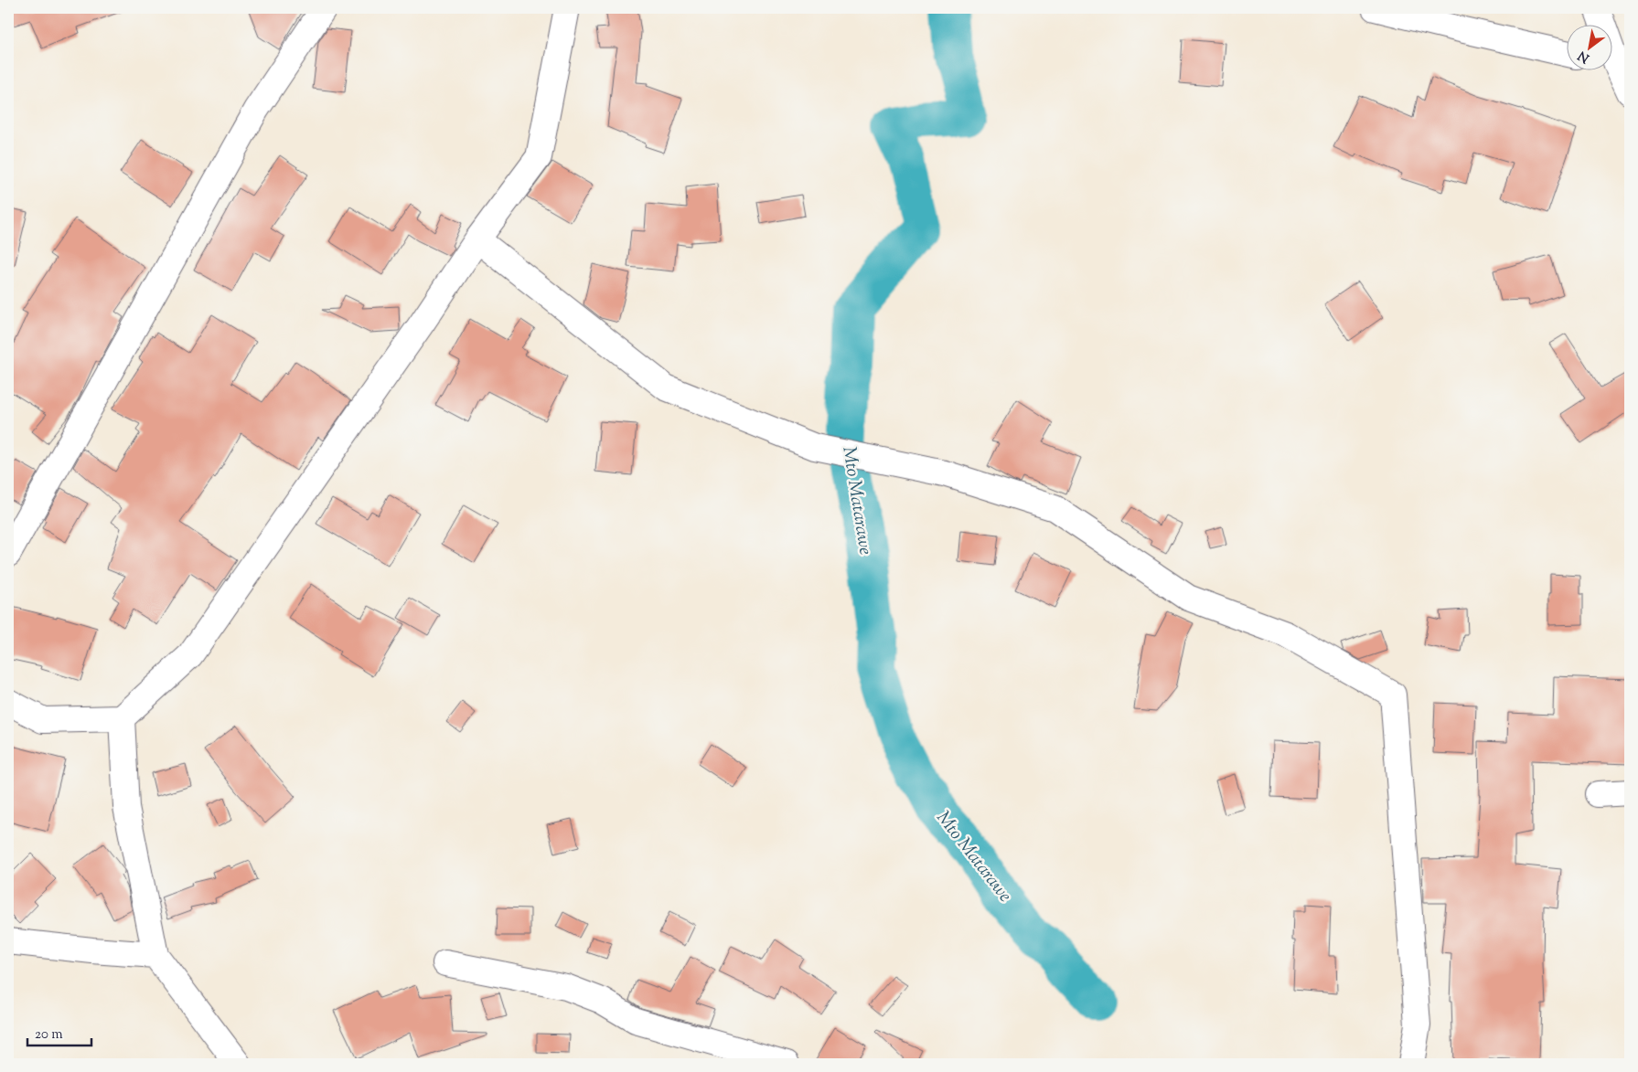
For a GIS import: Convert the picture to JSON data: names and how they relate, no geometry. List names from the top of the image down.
{
  "water": ["Mto Matarawe"],
  "scale_bar": "20 m",
  "north": "bottom left"
}
